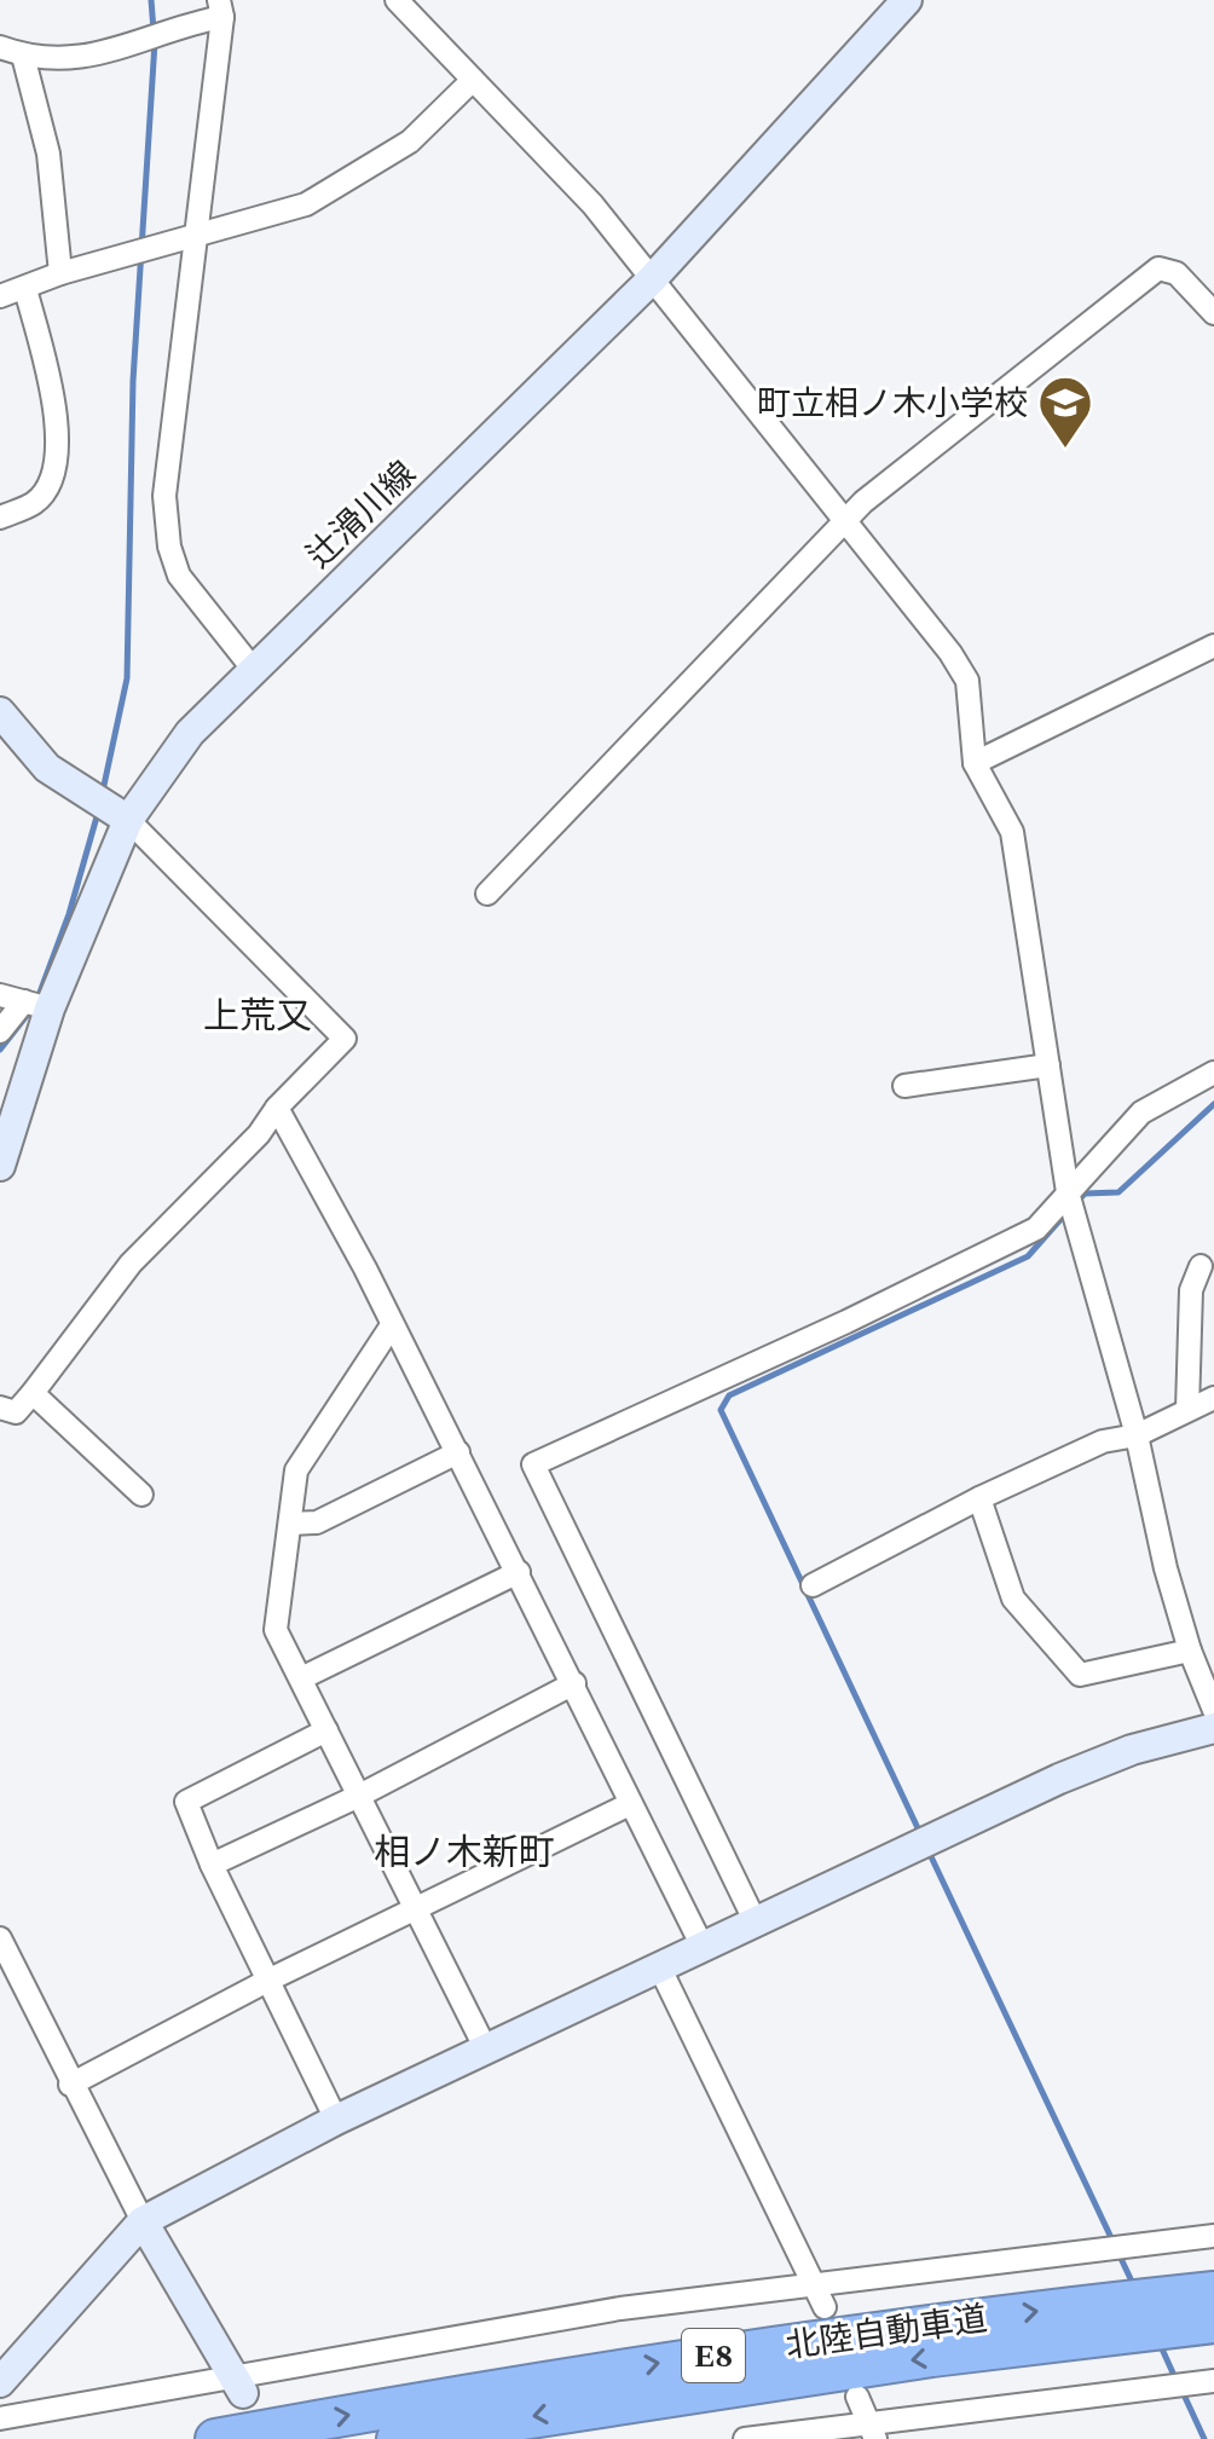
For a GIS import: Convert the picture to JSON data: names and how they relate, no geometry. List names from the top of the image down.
{
  "streets": {
    "highway": ["北陸自動車道", "E8"],
    "street": ["辻滑川線"]
  },
  "districts": ["上荒又", "相ノ木新町"],
  "places": {
    "school or university": ["町立相ノ木小学校"]
  }
}
